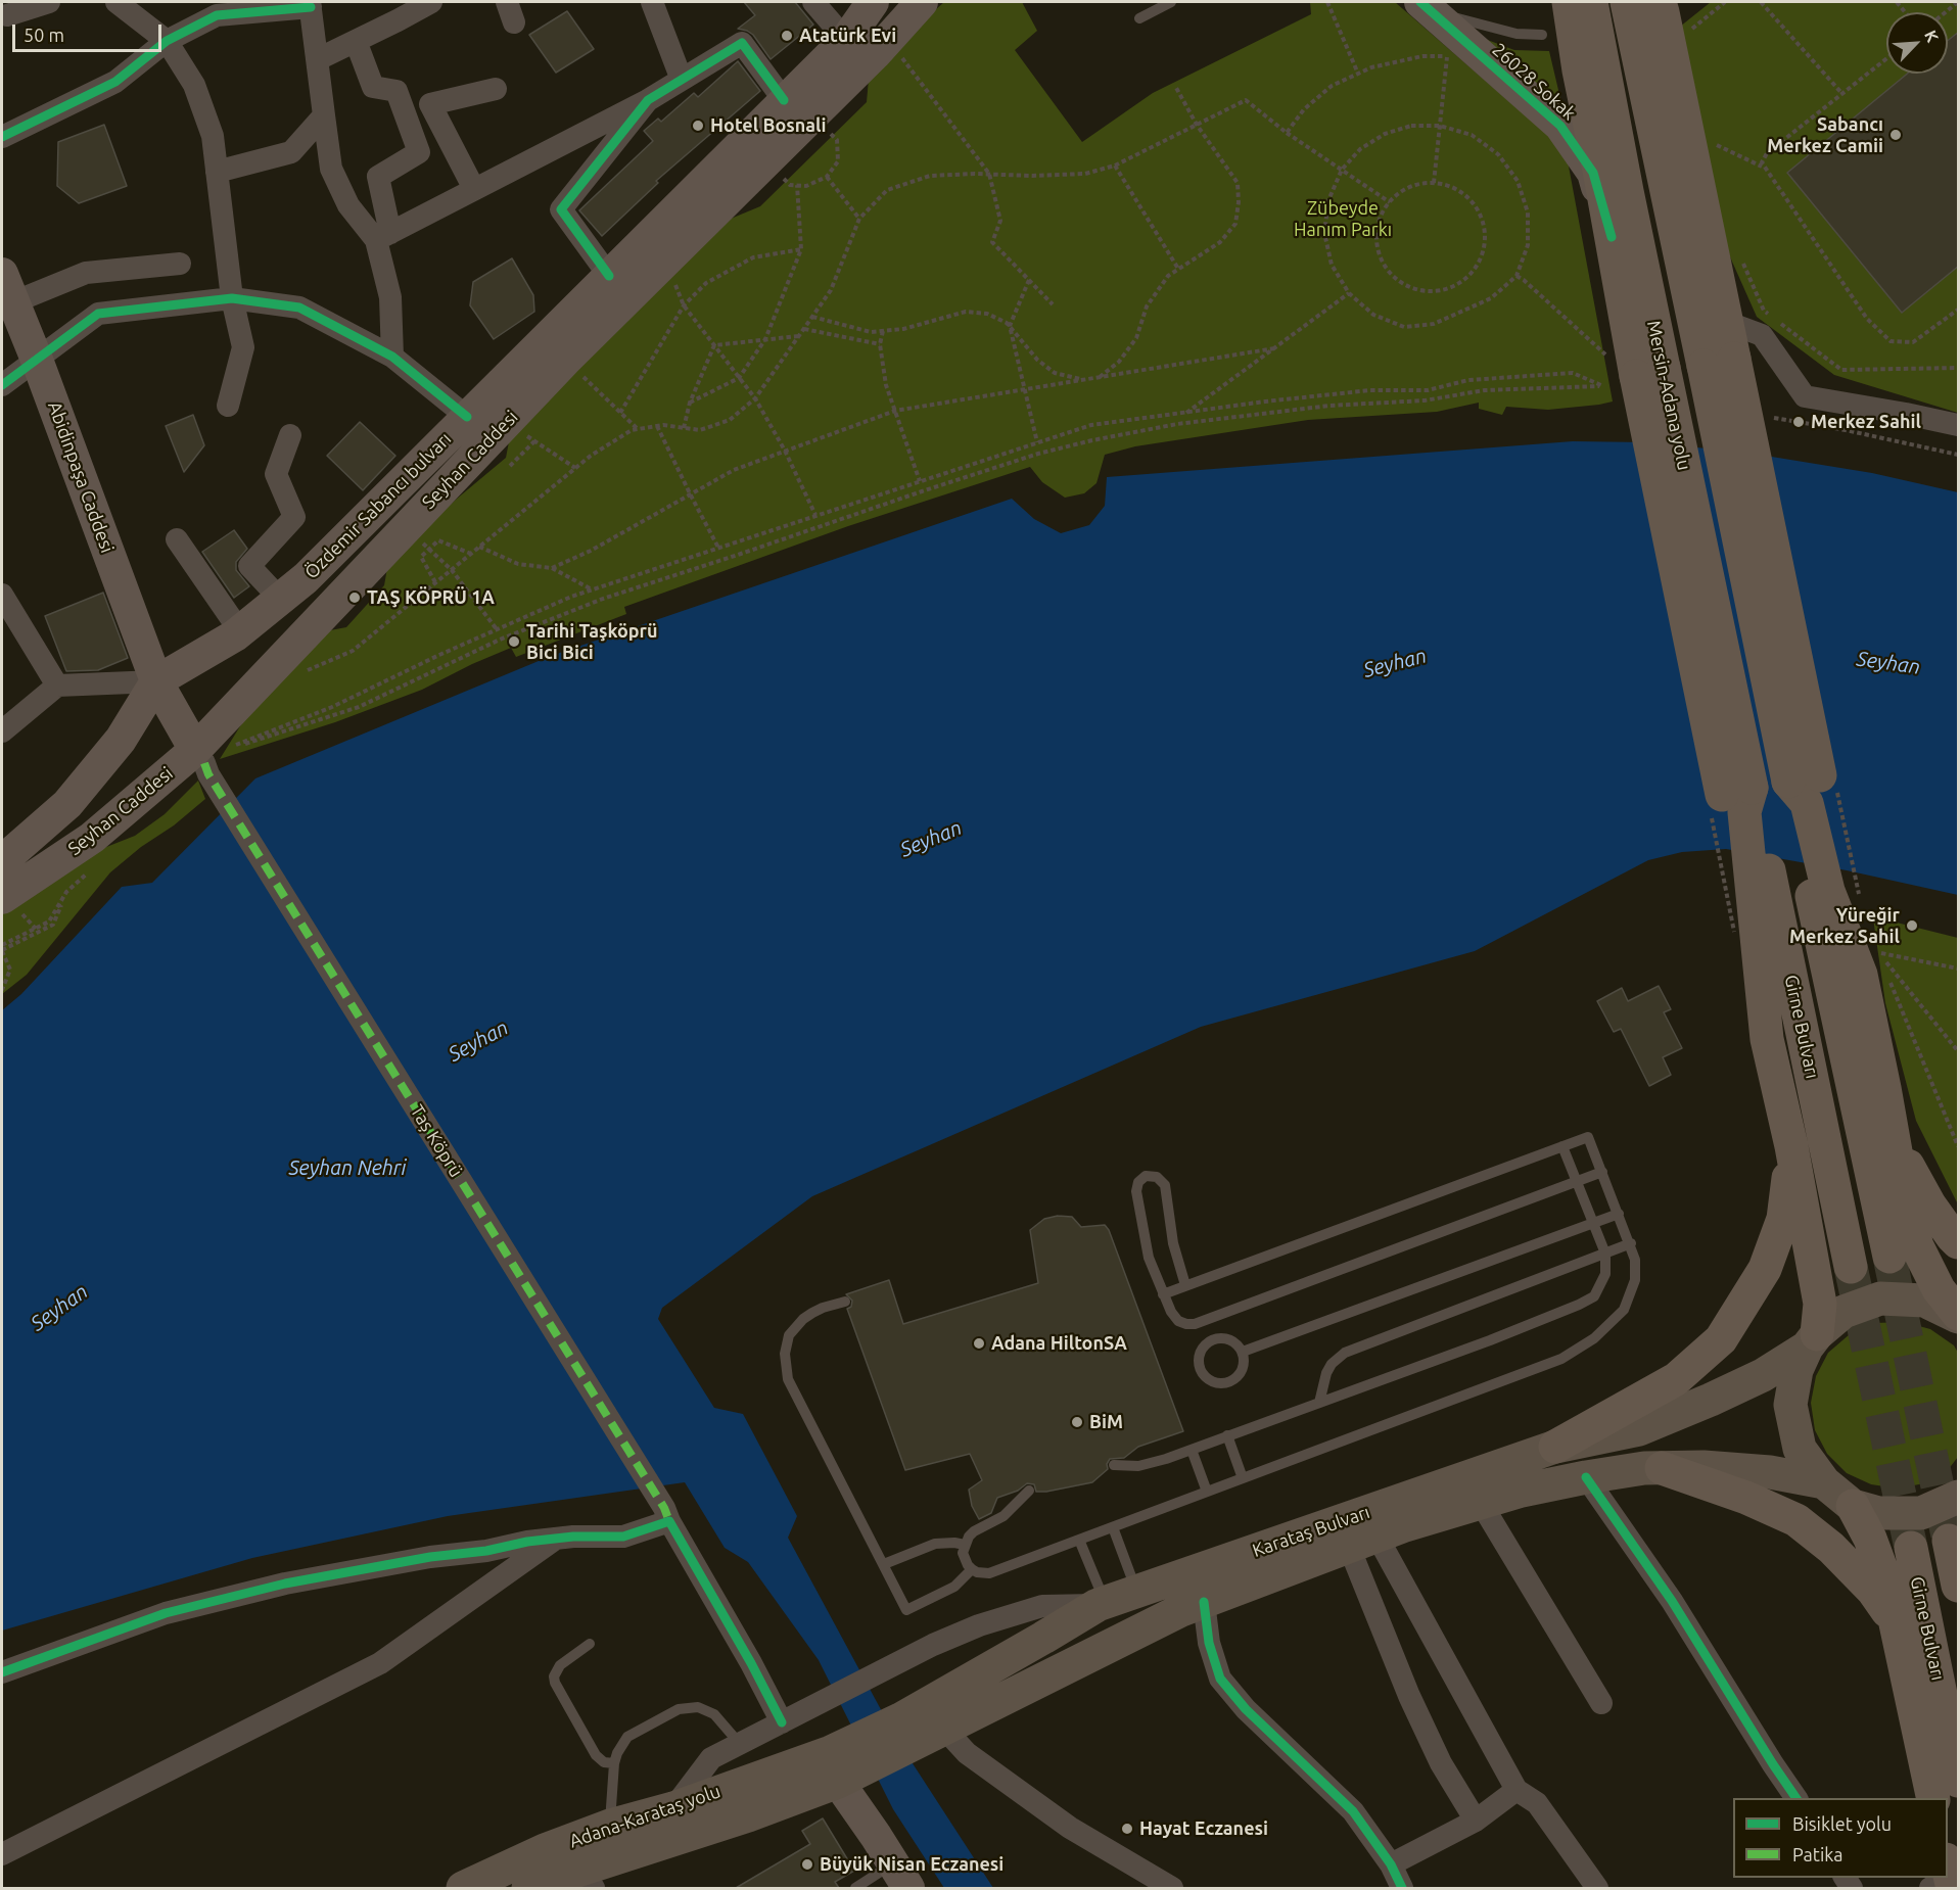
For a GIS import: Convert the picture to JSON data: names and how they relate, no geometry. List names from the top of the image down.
{
  "streets": {
    "highway": ["Mersin-Adana yolu", "Girne Bulvarı"],
    "main road": [
      "26028 Sokak",
      "Seyhan Caddesi",
      "Abidinpaşa Caddesi",
      "Özdemir Sabancı bulvarı",
      "Karataş Bulvarı",
      "Adana-Karataş yolu"
    ],
    "street": ["Taș Köprü"]
  },
  "crossings": [
    ["Mersin-Adana yolu", "Girne Bulvarı"],
    ["Seyhan Caddesi", "Abidinpaşa Caddesi"],
    ["Seyhan Caddesi", "Taș Köprü"],
    ["Abidinpaşa Caddesi", "Özdemir Sabancı bulvarı"],
    ["Abidinpaşa Caddesi", "Taș Köprü"],
    ["Karataş Bulvarı", "Adana-Karataş yolu"]
  ],
  "water": ["Seyhan", "Seyhan Nehri"],
  "parks": ["Zübeyde Hanım Parkı"],
  "places": [
    "Atatürk Evi",
    "Hotel Bosnali",
    "Sabancı Merkez Camii",
    "Merkez Sahil",
    "TAŞ KÖPRÜ 1A",
    "Tarihi Taşköprü Bici Bici",
    "Yüreğir Merkez Sahil",
    "Adana HiltonSA",
    "BiM",
    "Hayat Eczanesi",
    "Büyük Nisan Eczanesi"
  ],
  "legend": ["Bisiklet yolu", "Patika"],
  "scale_bar": "50 m",
  "north": "top right"
}
